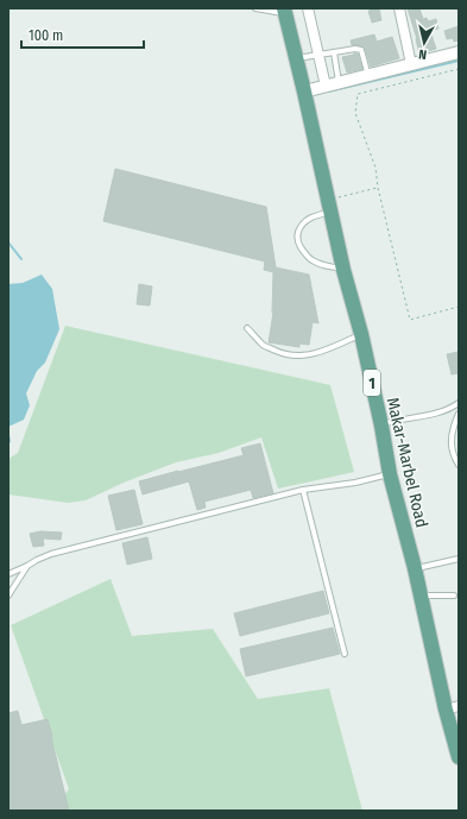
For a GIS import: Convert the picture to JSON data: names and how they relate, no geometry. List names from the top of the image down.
{
  "streets": {
    "main road": ["1", "Makar-Marbel Road"]
  },
  "scale_bar": "100 m",
  "north": "bottom"
}
